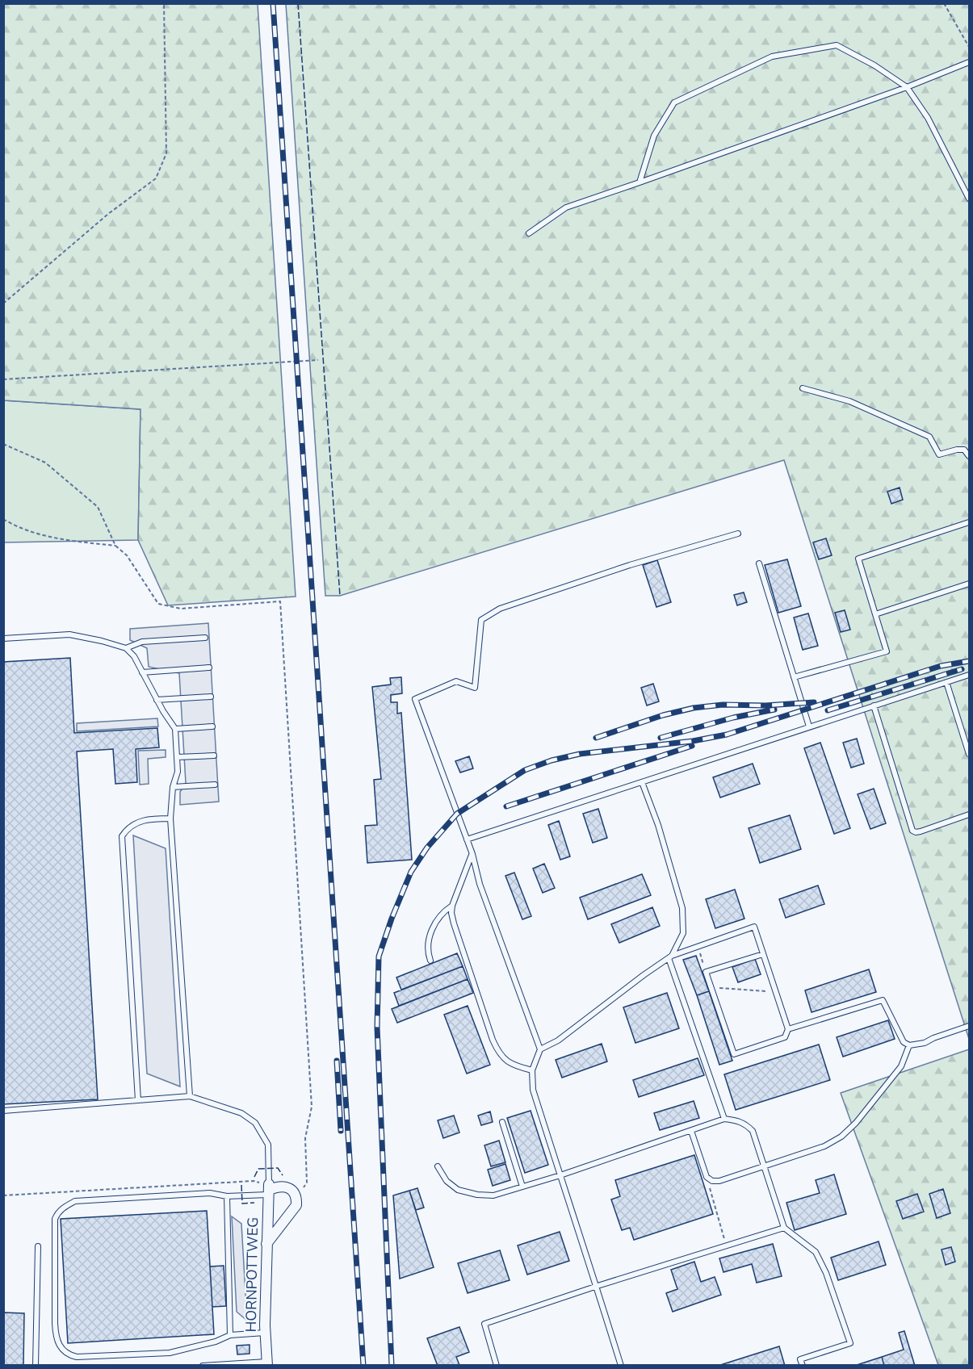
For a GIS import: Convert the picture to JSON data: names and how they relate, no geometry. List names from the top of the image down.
{
  "streets": {
    "street": ["HORNPOTTWEG"]
  }
}
